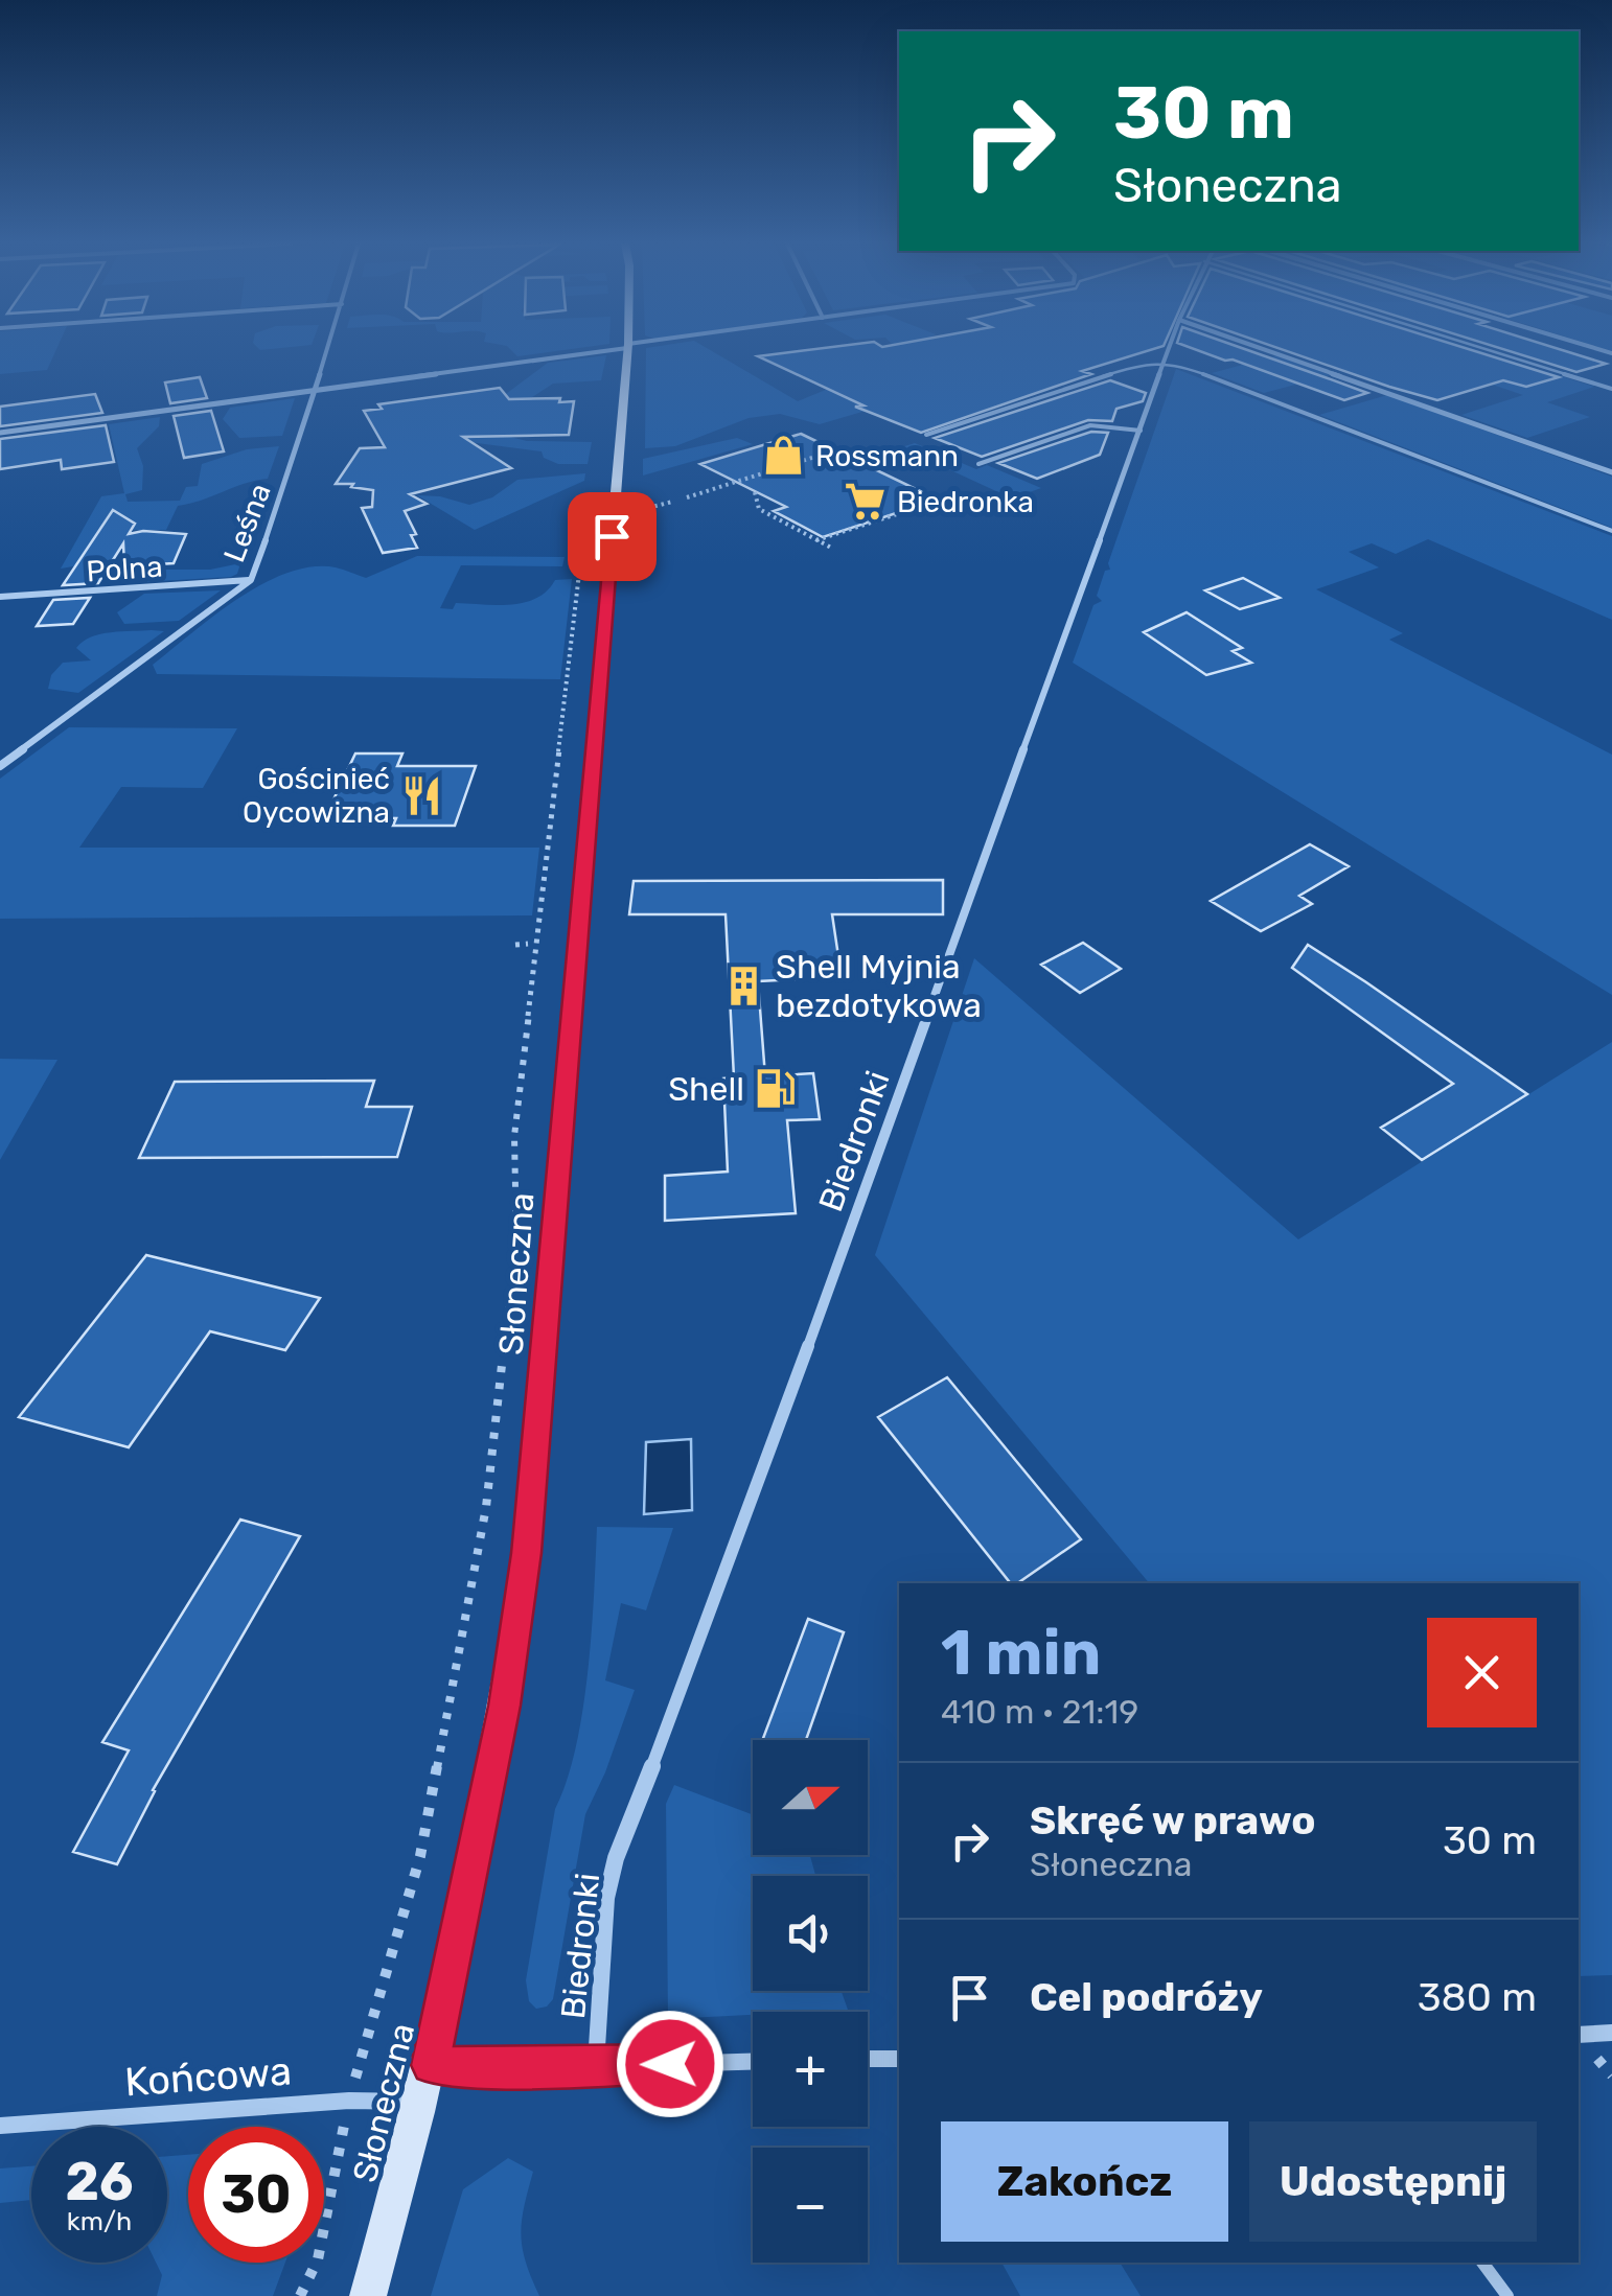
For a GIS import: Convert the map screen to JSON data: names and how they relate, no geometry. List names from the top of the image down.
{
  "streets": {
    "main road": ["Słoneczna"],
    "street": [
      "Leśna",
      "Polna",
      "Biedronki",
      "Końcowa"
    ]
  },
  "crossings": [
    ["Leśna", "Polna"],
    ["Słoneczna", "Końcowa"]
  ],
  "places": {
    "shop": ["Rossmann"],
    "supermarket": ["Biedronka"],
    "restaurant": ["Gościnieć Oycowizna"],
    "building": ["Shell Myjnia bezdotykowa"],
    "fuel station": ["Shell"]
  },
  "north": "right",
  "page": {
    "turn": ["30 m", "Słoneczna"],
    "heading": ["1 min", "410 m · 21:19"],
    "map_buttons": ["+", "−"],
    "list": [
      {
        "name": "Skręć w prawo",
        "note": "Słoneczna",
        "value": "30 m"
      },
      {
        "name": "Cel podróży",
        "value": "380 m"
      }
    ],
    "buttons": ["Zakończ", "Udostępnij"],
    "speed": "26 km/h",
    "limit": "30"
  }
}
